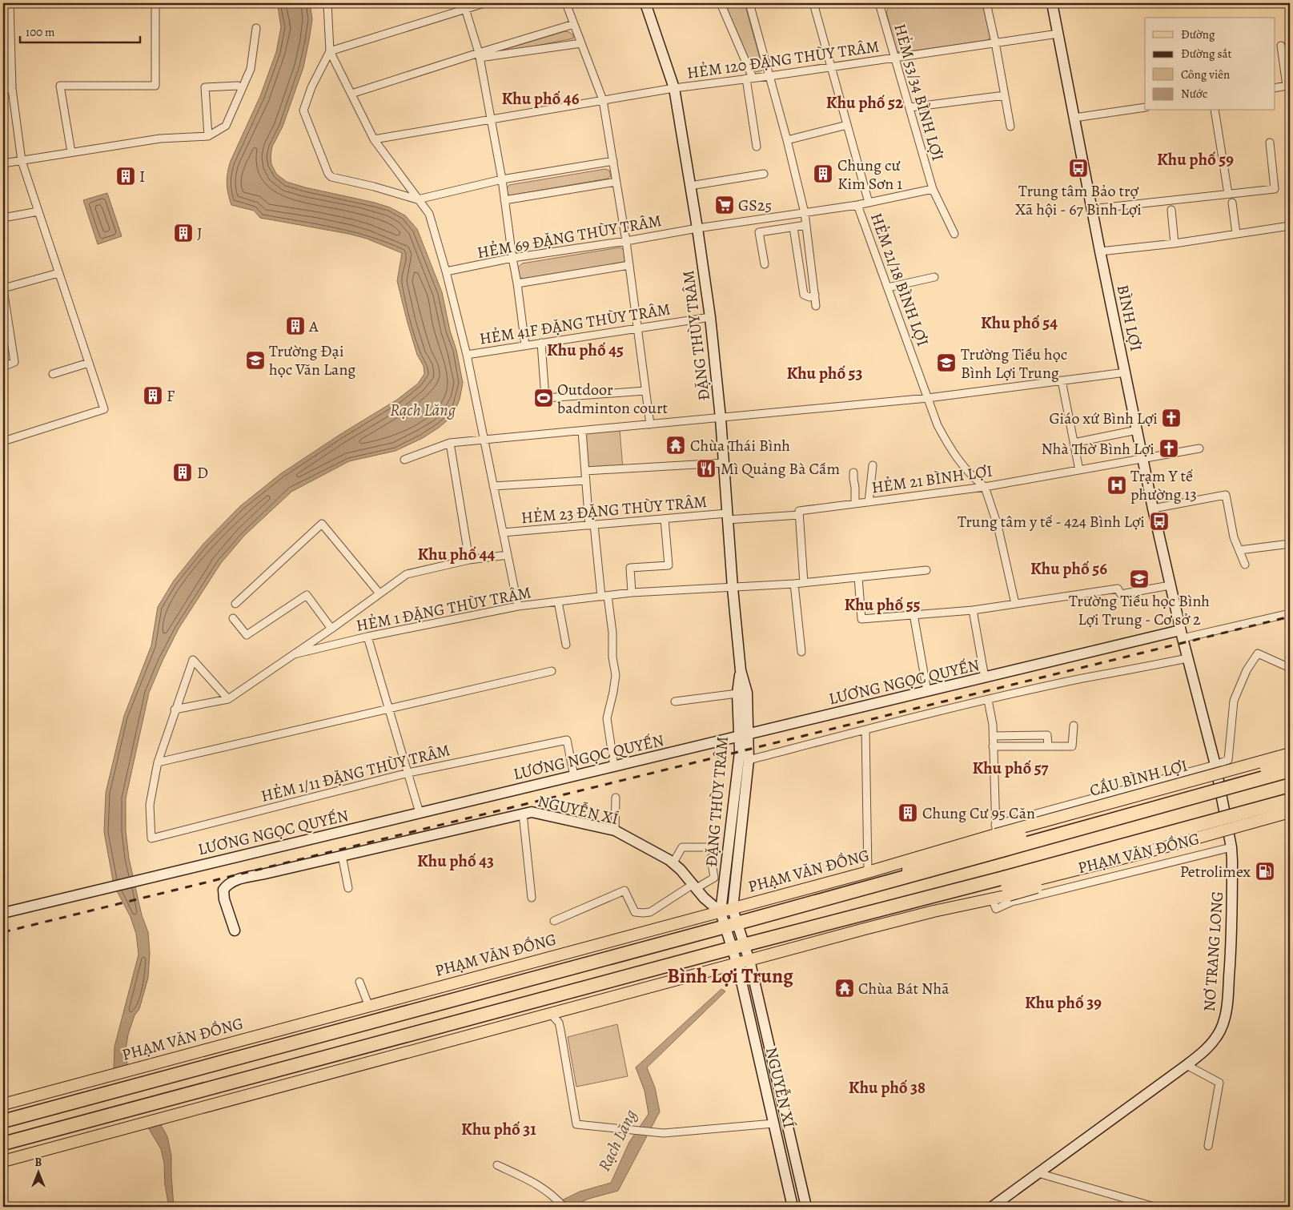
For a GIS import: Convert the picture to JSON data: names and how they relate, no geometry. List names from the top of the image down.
{
  "streets": {
    "highway": ["CẦU BÌNH LỢI", "PHẠM VĂN ĐỒNG"],
    "street": [
      "HẺM 120 ĐẶNG THÙY TRÂM",
      "HẺM 53/34 BÌNH LỢI",
      "HẺM 69 ĐẶNG THÙY TRÂM",
      "HẺM 21/18 BÌNH LỢI",
      "BÌNH LỢI",
      "HẺM 41F ĐẶNG THÙY TRÂM",
      "ĐẶNG THÙY TRÂM",
      "HẺM 21 BÌNH LỢI",
      "HẺM 23 ĐẶNG THÙY TRÂM",
      "HẺM 1 ĐẶNG THÙY TRÂM",
      "LƯƠNG NGỌC QUYẾN",
      "HẺM 1/11 ĐẶNG THÙY TRÂM",
      "NGUYỄN XÍ",
      "NƠ TRANG LONG"
    ]
  },
  "crossings": [
    ["HẺM 120 ĐẶNG THÙY TRÂM", "HẺM 53/34 BÌNH LỢI"],
    ["HẺM 120 ĐẶNG THÙY TRÂM", "BÌNH LỢI"],
    ["HẺM 120 ĐẶNG THÙY TRÂM", "HẺM 41F ĐẶNG THÙY TRÂM"],
    ["HẺM 120 ĐẶNG THÙY TRÂM", "ĐẶNG THÙY TRÂM"],
    ["HẺM 53/34 BÌNH LỢI", "HẺM 69 ĐẶNG THÙY TRÂM"],
    ["HẺM 69 ĐẶNG THÙY TRÂM", "HẺM 21/18 BÌNH LỢI"],
    ["HẺM 69 ĐẶNG THÙY TRÂM", "HẺM 41F ĐẶNG THÙY TRÂM"],
    ["HẺM 69 ĐẶNG THÙY TRÂM", "ĐẶNG THÙY TRÂM"],
    ["HẺM 21/18 BÌNH LỢI", "HẺM 21 BÌNH LỢI"],
    ["BÌNH LỢI", "HẺM 21 BÌNH LỢI"],
    ["BÌNH LỢI", "LƯƠNG NGỌC QUYẾN"],
    ["BÌNH LỢI", "NƠ TRANG LONG"],
    ["HẺM 41F ĐẶNG THÙY TRÂM", "ĐẶNG THÙY TRÂM"],
    ["ĐẶNG THÙY TRÂM", "HẺM 21 BÌNH LỢI"],
    ["ĐẶNG THÙY TRÂM", "HẺM 23 ĐẶNG THÙY TRÂM"],
    ["ĐẶNG THÙY TRÂM", "HẺM 1 ĐẶNG THÙY TRÂM"],
    ["ĐẶNG THÙY TRÂM", "LƯƠNG NGỌC QUYẾN"],
    ["ĐẶNG THÙY TRÂM", "NGUYỄN XÍ"],
    ["ĐẶNG THÙY TRÂM", "PHẠM VĂN ĐỒNG"],
    ["HẺM 21 BÌNH LỢI", "HẺM 23 ĐẶNG THÙY TRÂM"],
    ["LƯƠNG NGỌC QUYẾN", "HẺM 1/11 ĐẶNG THÙY TRÂM"],
    ["LƯƠNG NGỌC QUYẾN", "NƠ TRANG LONG"],
    ["CẦU BÌNH LỢI", "PHẠM VĂN ĐỒNG"],
    ["NGUYỄN XÍ", "PHẠM VĂN ĐỒNG"],
    ["PHẠM VĂN ĐỒNG", "NƠ TRANG LONG"]
  ],
  "districts": [
    "Khu phố 46",
    "Khu phố 52",
    "Khu phố 59",
    "Khu phố 54",
    "Khu phố 45",
    "Khu phố 53",
    "Khu phố 44",
    "Khu phố 56",
    "Khu phố 55",
    "Khu phố 57",
    "Khu phố 43",
    "Bình Lợi Trung",
    "Khu phố 39",
    "Khu phố 38",
    "Khu phố 31"
  ],
  "water": ["Rạch Lăng"],
  "places": {
    "bus stop": ["Trung tâm Bảo trợ Xã hội - 67 Bình Lợi", "Trung tâm y tế - 424 Bình Lợi"],
    "building": [
      "Chung cư Kim Sơn 1",
      "I",
      "J",
      "A",
      "F",
      "D",
      "Chung Cư 95 Căn"
    ],
    "supermarket": ["GS25"],
    "school or university": ["Trường Đại học Văn Lang", "Trường Tiểu học Bình Lợi Trung", "Trường Tiểu học Bình Lợi Trung - Cơ sở 2"],
    "sports": ["Outdoor badminton court"],
    "church": ["Giáo xứ Bình Lợi", "Nhà Thờ Bình Lợi"],
    "temple": ["Chùa Thái Bình", "Chùa Bát Nhã"],
    "restaurant": ["Mì Quảng Bà Cẩm"],
    "hospital": ["Trạm Y tế phường 13"],
    "fuel station": ["Petrolimex"]
  },
  "legend": [
    "Đường",
    "Đường sắt",
    "Công viên",
    "Nước"
  ],
  "scale_bar": "100 m",
  "north": "top"
}
